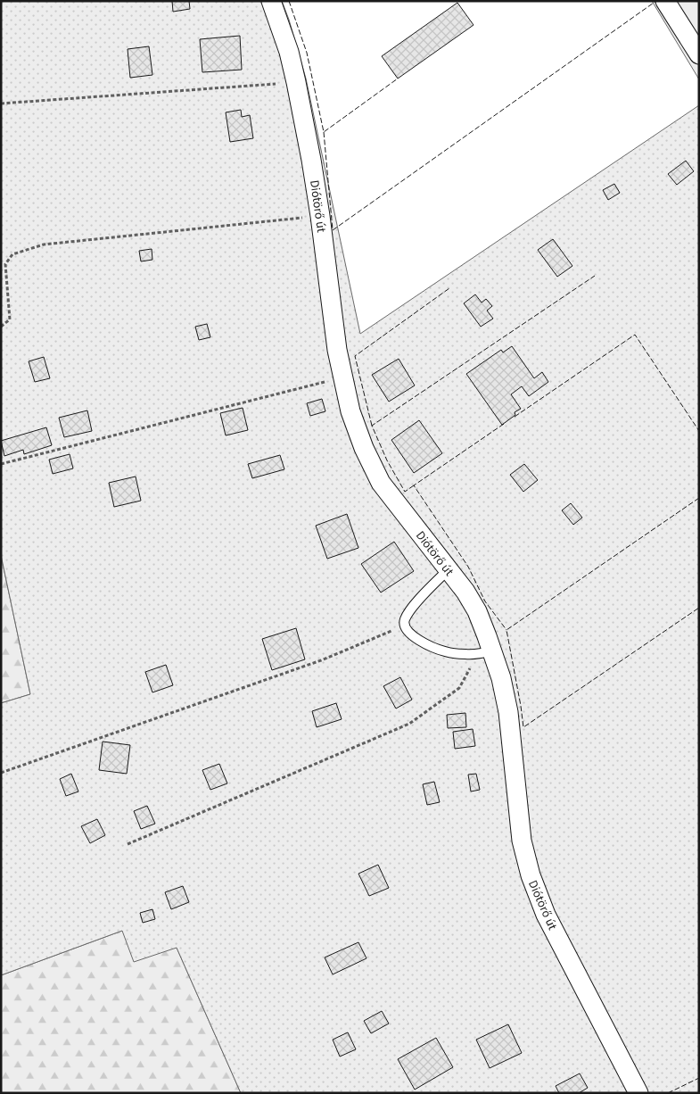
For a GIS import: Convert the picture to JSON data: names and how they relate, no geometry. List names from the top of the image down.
{
  "streets": {
    "street": ["Diótörő út"]
  }
}
